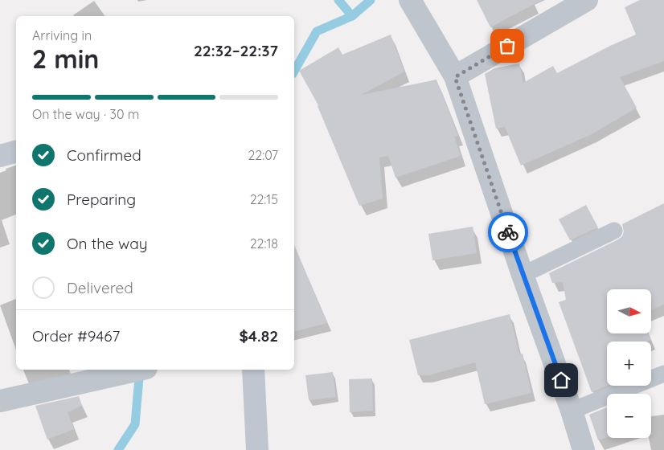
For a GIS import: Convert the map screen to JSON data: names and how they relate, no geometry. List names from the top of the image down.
{
  "north": "right",
  "page": {
    "heading": ["2 min", "Arriving in", "22:32–22:37"],
    "panel": ["Order #9467", "$4.82"],
    "bar": "On the way · 30 m",
    "list": [
      ["Confirmed", "22:07"],
      ["Preparing", "22:15"],
      ["On the way", "22:18"],
      "Delivered"
    ],
    "map_buttons": ["+", "−"]
  }
}
